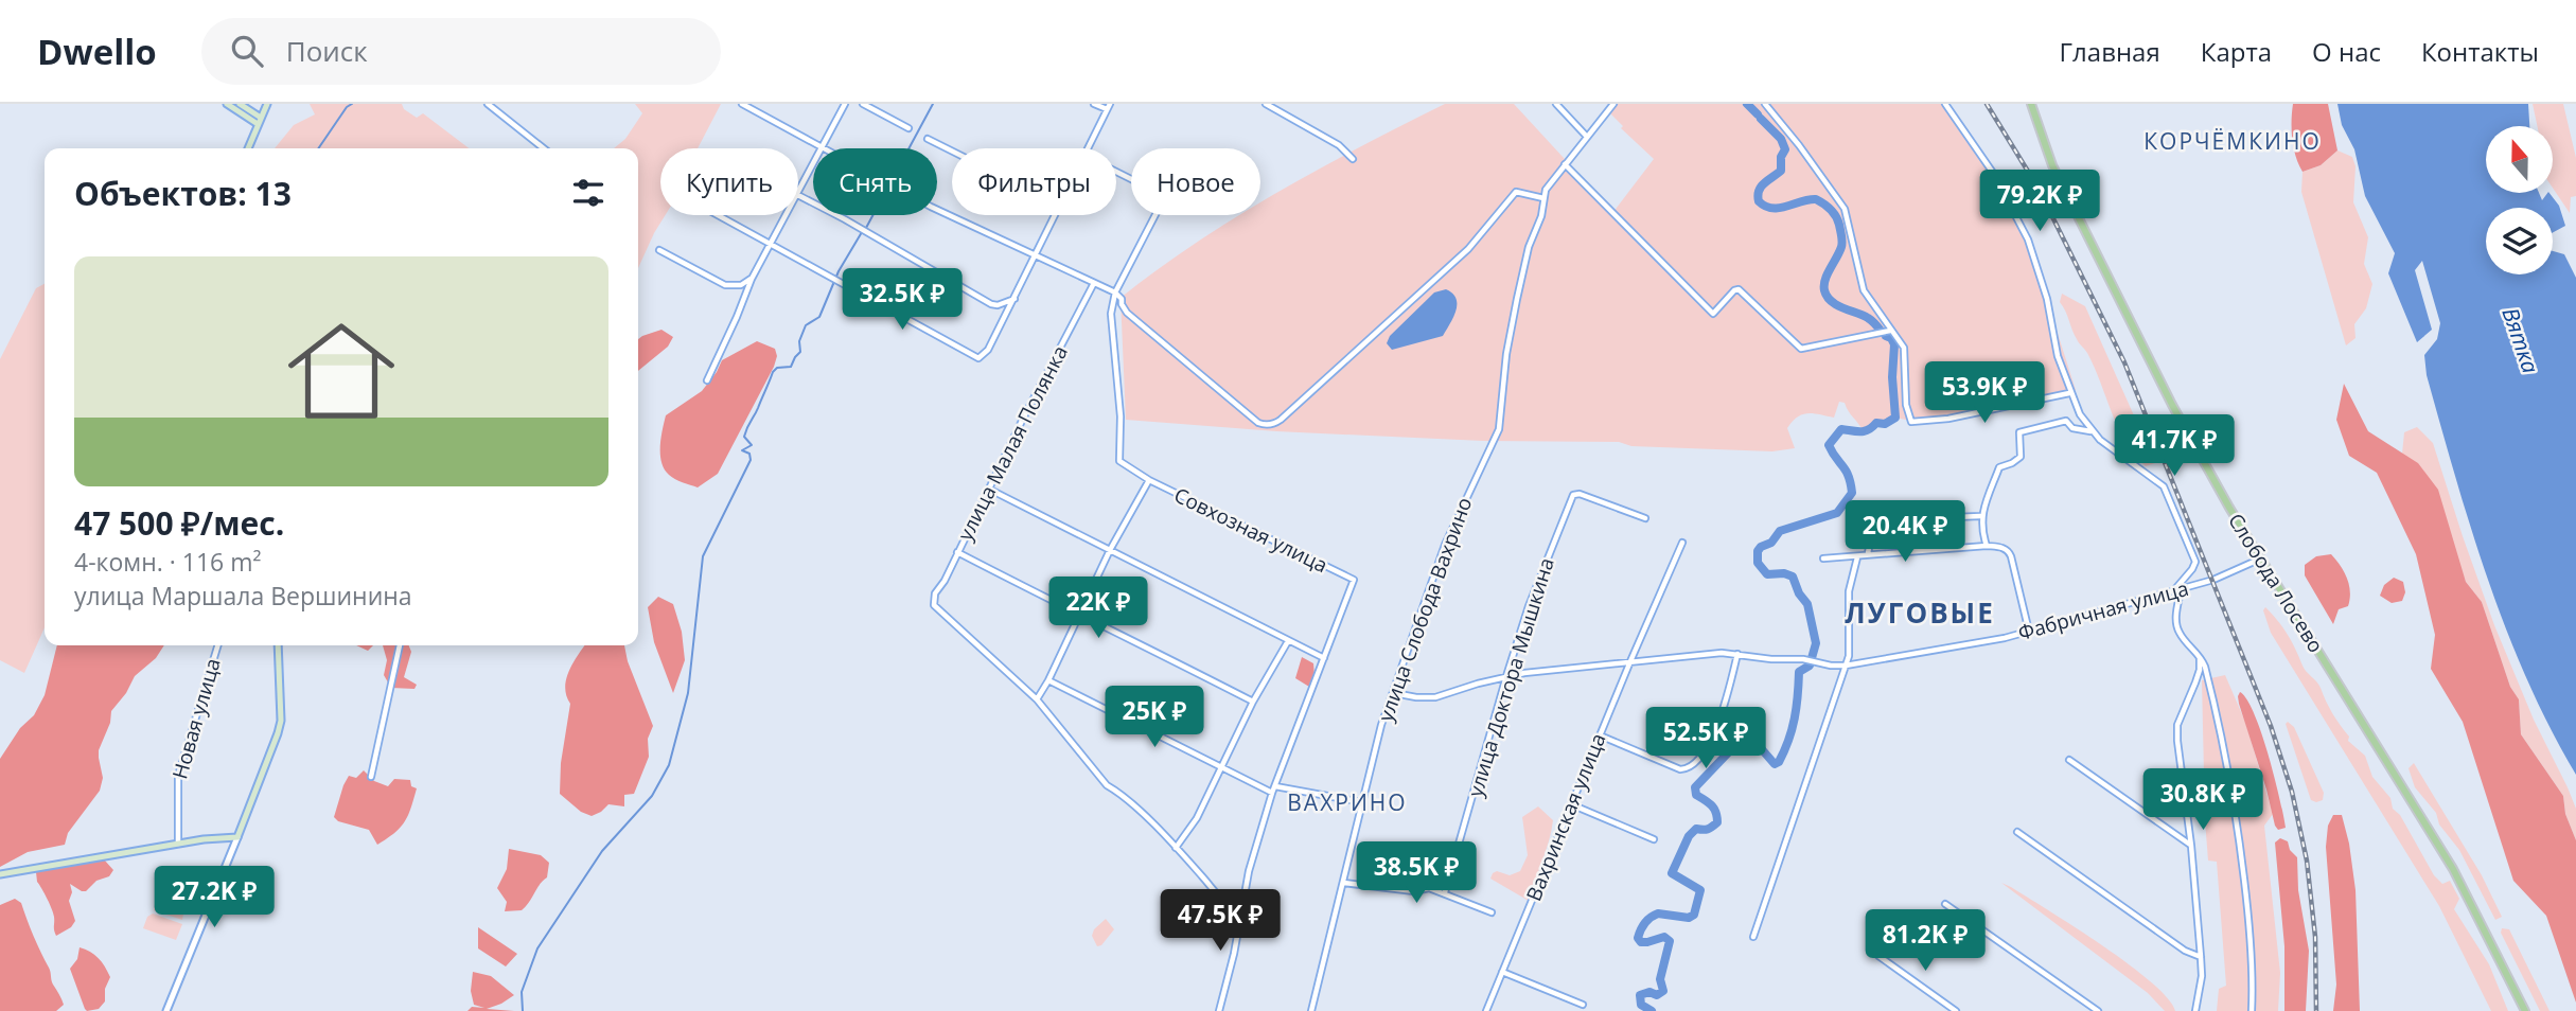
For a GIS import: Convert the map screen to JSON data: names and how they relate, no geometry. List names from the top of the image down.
{
  "streets": {
    "main road": ["Слобода Лосево"],
    "street": [
      "улица Малая Полянка",
      "Совхозная улица",
      "улица Слобода Вахрино",
      "Фабричная улица",
      "улица Доктора Мышкина",
      "Новая улица",
      "Вахринская улица"
    ]
  },
  "crossings": [
    ["Слобода Лосево", "Фабричная улица"],
    ["улица Слобода Вахрино", "Фабричная улица"],
    ["Фабричная улица", "улица Доктора Мышкина"],
    ["Фабричная улица", "Вахринская улица"]
  ],
  "districts": ["КОРЧЁМКИНО", "ЛУГОВЫЕ", "ВАХРИНО"],
  "water": ["Вятка"],
  "north": "top",
  "page": {
    "header": "Dwello",
    "search": "Поиск",
    "nav": [
      "Главная",
      "Карта",
      "О нас",
      "Контакты"
    ],
    "chip": [
      "Купить",
      "Снять",
      "Фильтры",
      "Новое"
    ],
    "heading": "Объектов: 13",
    "price": [
      "79.2K ₽",
      "32.5K ₽",
      "53.9K ₽",
      "41.7K ₽",
      "20.4K ₽",
      "22K ₽",
      "25K ₽",
      "52.5K ₽",
      "30.8K ₽",
      "38.5K ₽",
      "27.2K ₽",
      "47.5K ₽",
      "81.2K ₽"
    ],
    "list": [
      {
        "name": "47 500 ₽/мес.",
        "note": "4-комн. · 116 m² · улица Маршала Вершинина"
      }
    ]
  }
}
